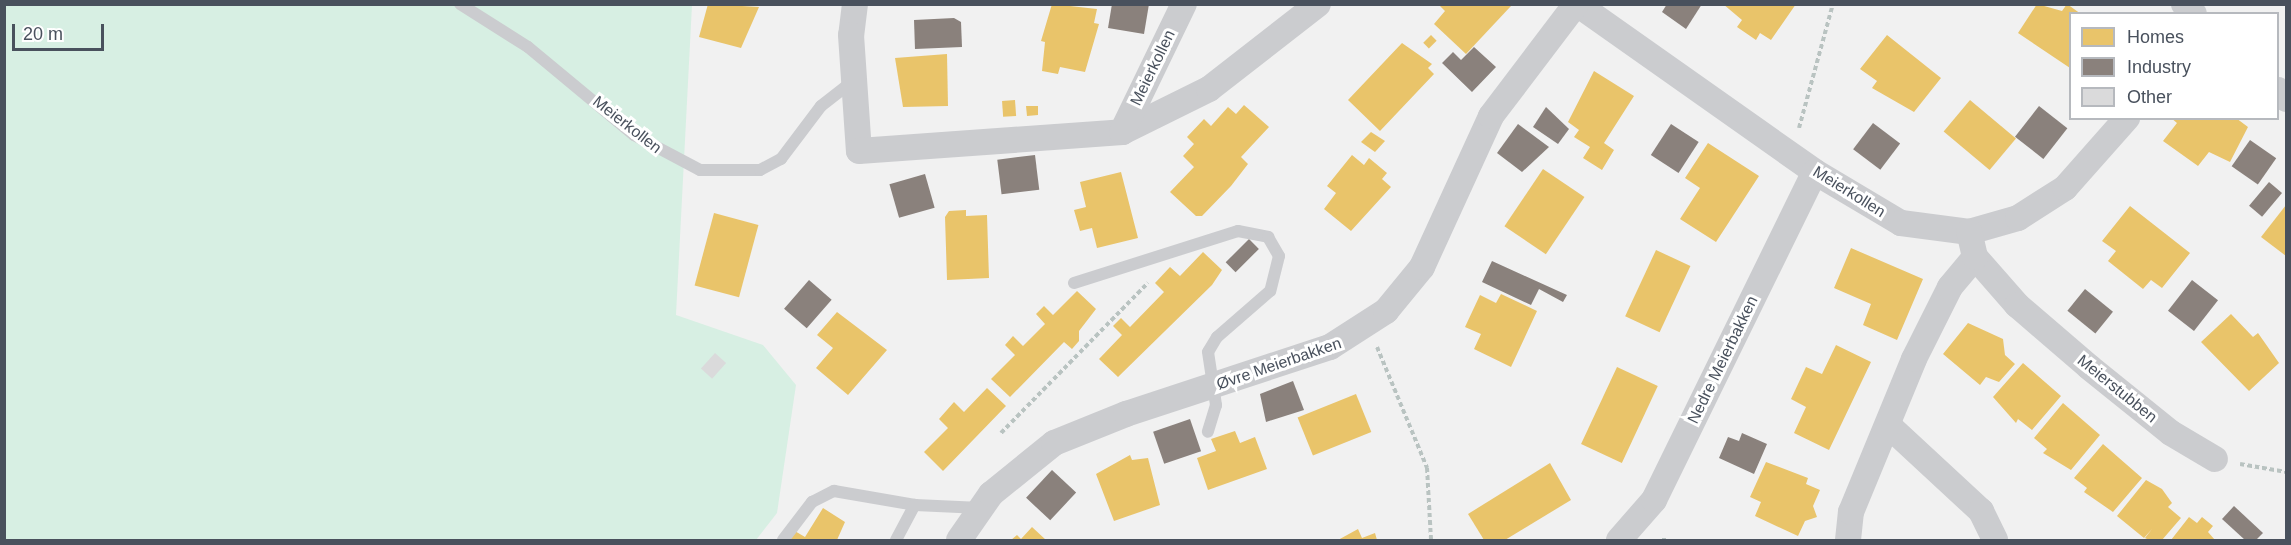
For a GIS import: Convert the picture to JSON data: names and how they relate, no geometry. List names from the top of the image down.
{
  "streets": {
    "street": [
      "Meierkollen",
      "Nedre Meierbakken",
      "Øvre Meierbakken",
      "Meierstubben"
    ]
  },
  "crossings": [
    ["Meierkollen", "Nedre Meierbakken"],
    ["Meierkollen", "Øvre Meierbakken"],
    ["Meierkollen", "Meierstubben"]
  ],
  "legend": ["Homes", "Industry", "Other"],
  "scale_bar": "20 m"
}
